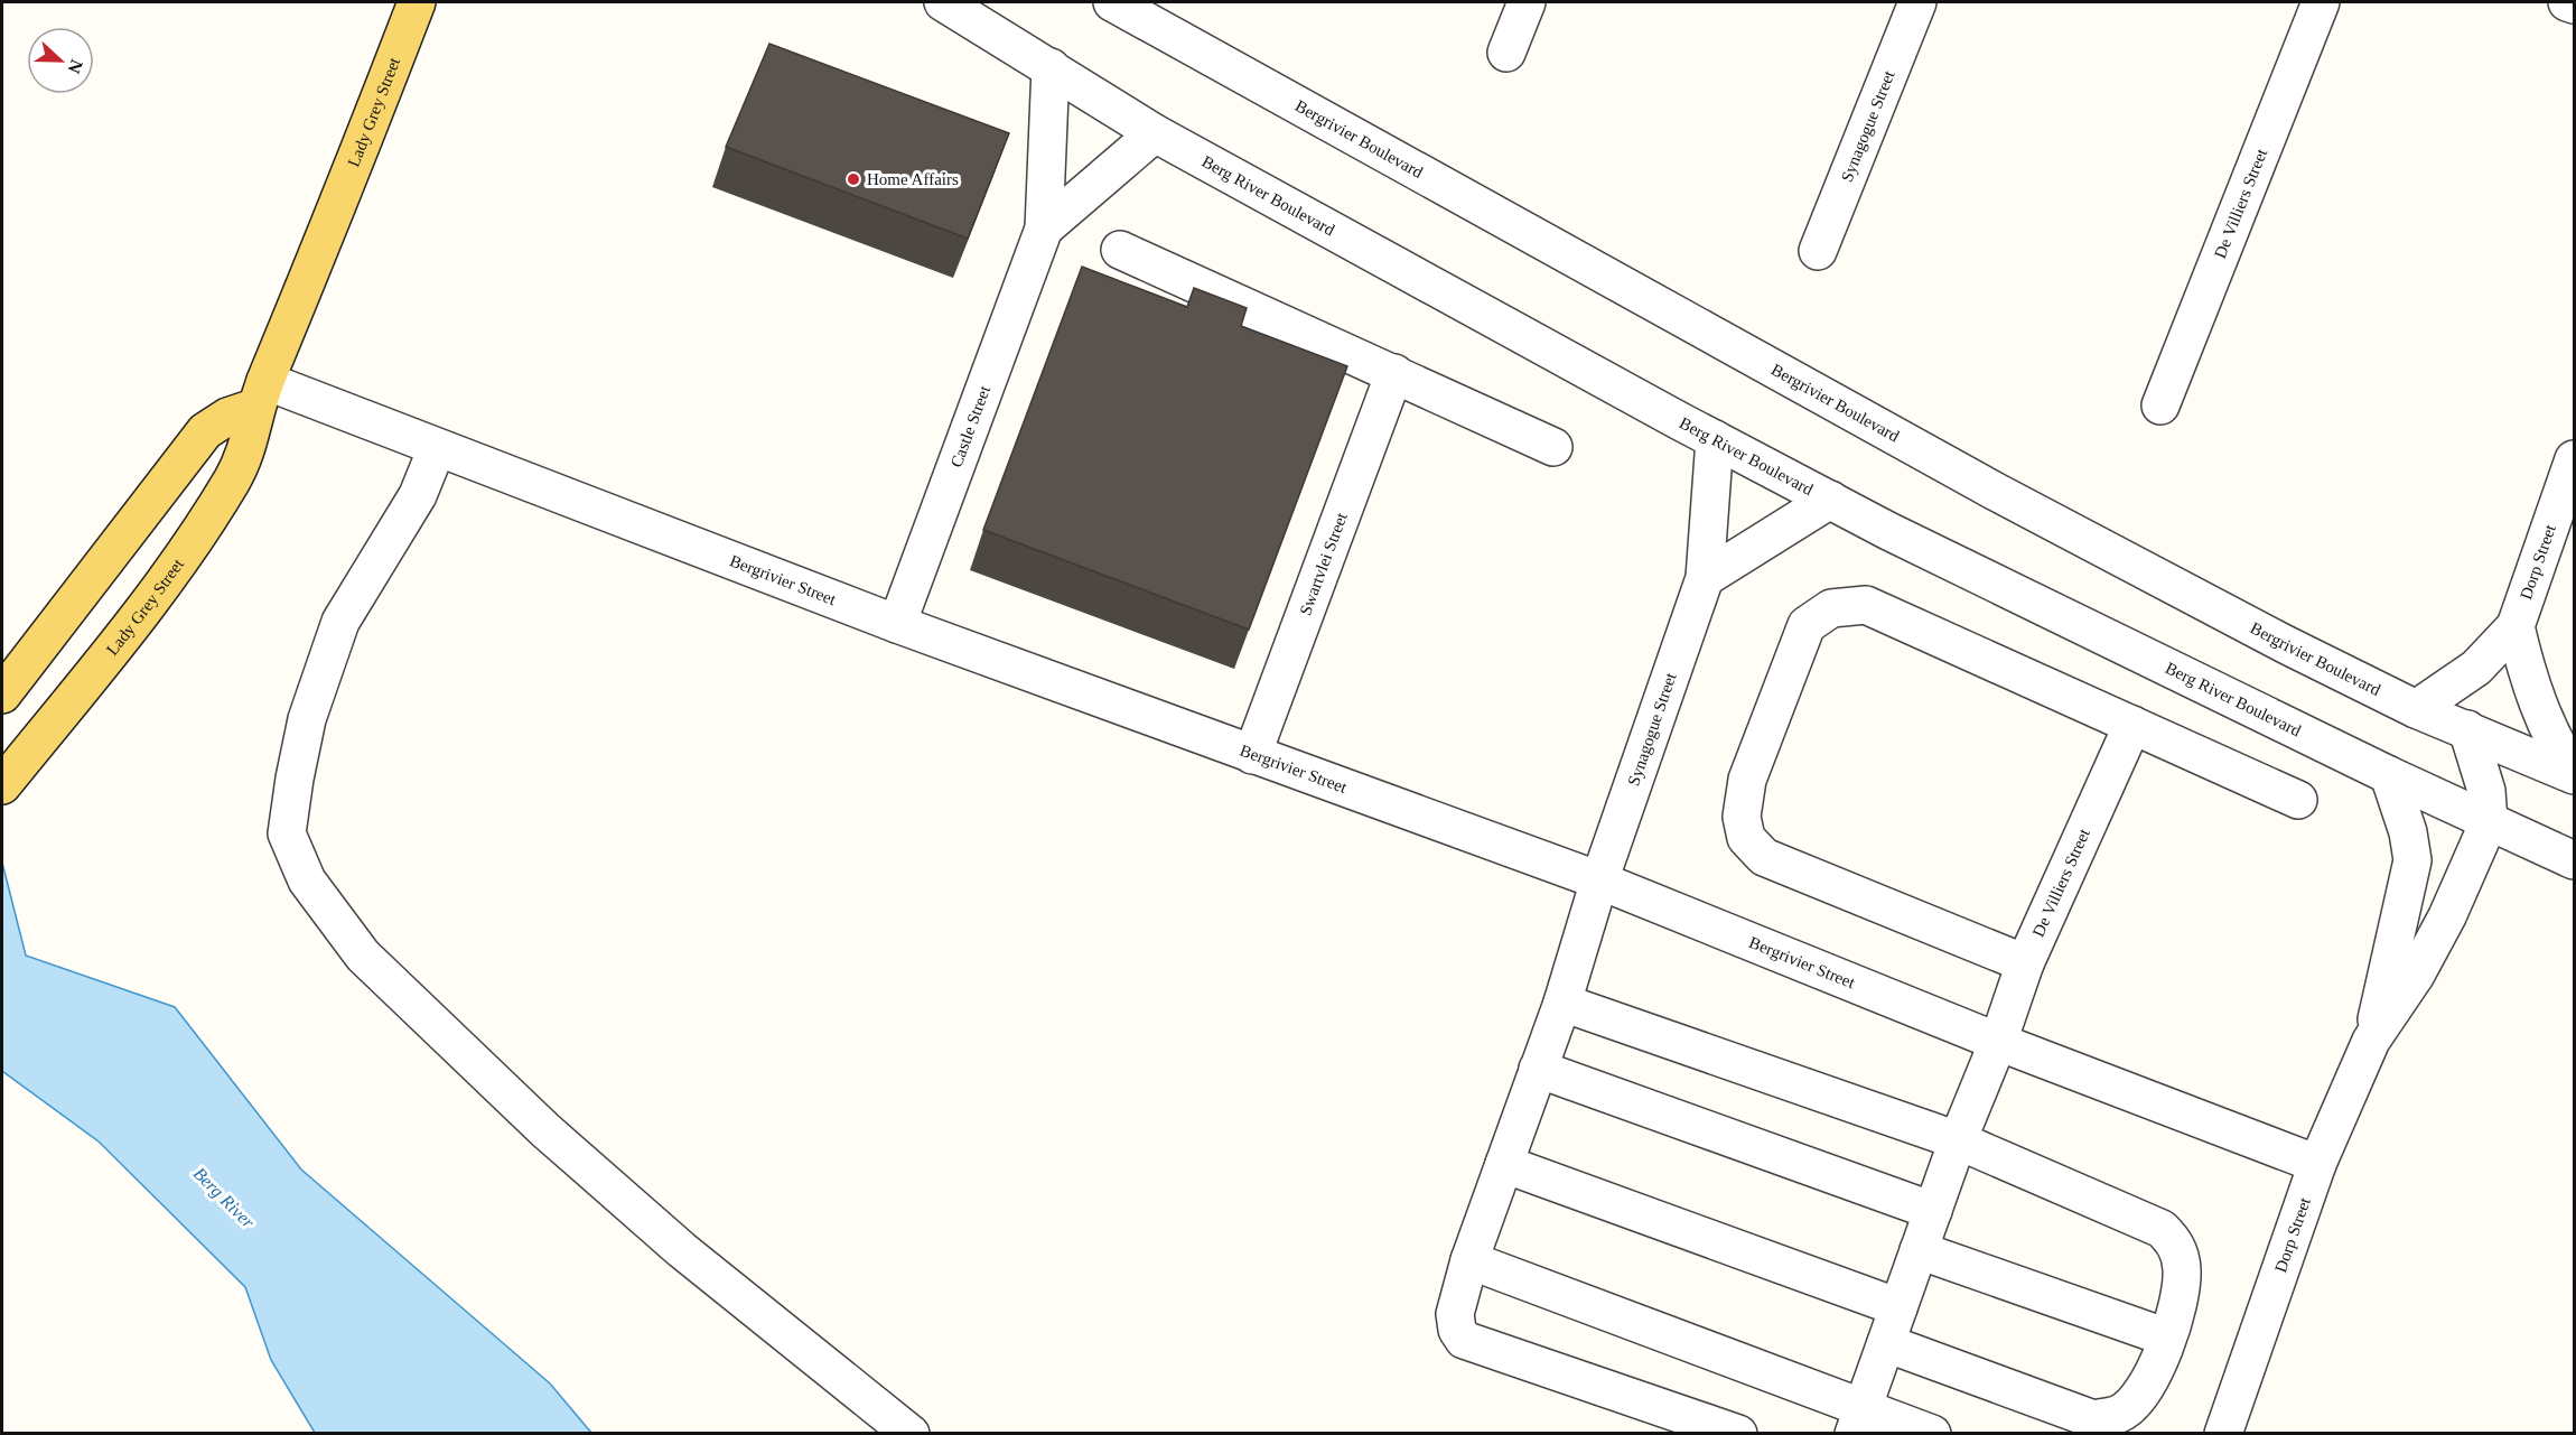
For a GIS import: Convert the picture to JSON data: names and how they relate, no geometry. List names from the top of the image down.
{
  "streets": {
    "main road": ["Lady Grey Street"],
    "street": [
      "Synagogue Street",
      "Bergrivier Boulevard",
      "Berg River Boulevard",
      "De Villiers Street",
      "Castle Street",
      "Dorp Street",
      "Swartvlei Street",
      "Bergrivier Street"
    ]
  },
  "crossings": [
    ["Lady Grey Street", "Bergrivier Street"],
    ["Synagogue Street", "Berg River Boulevard"],
    ["Synagogue Street", "Bergrivier Street"],
    ["Bergrivier Boulevard", "Dorp Street"],
    ["Berg River Boulevard", "Castle Street"],
    ["Berg River Boulevard", "Dorp Street"],
    ["De Villiers Street", "Bergrivier Street"],
    ["Castle Street", "Bergrivier Street"],
    ["Dorp Street", "Bergrivier Street"],
    ["Swartvlei Street", "Bergrivier Street"]
  ],
  "water": ["Berg River"],
  "places": ["Home Affairs"],
  "north": "right"
}
